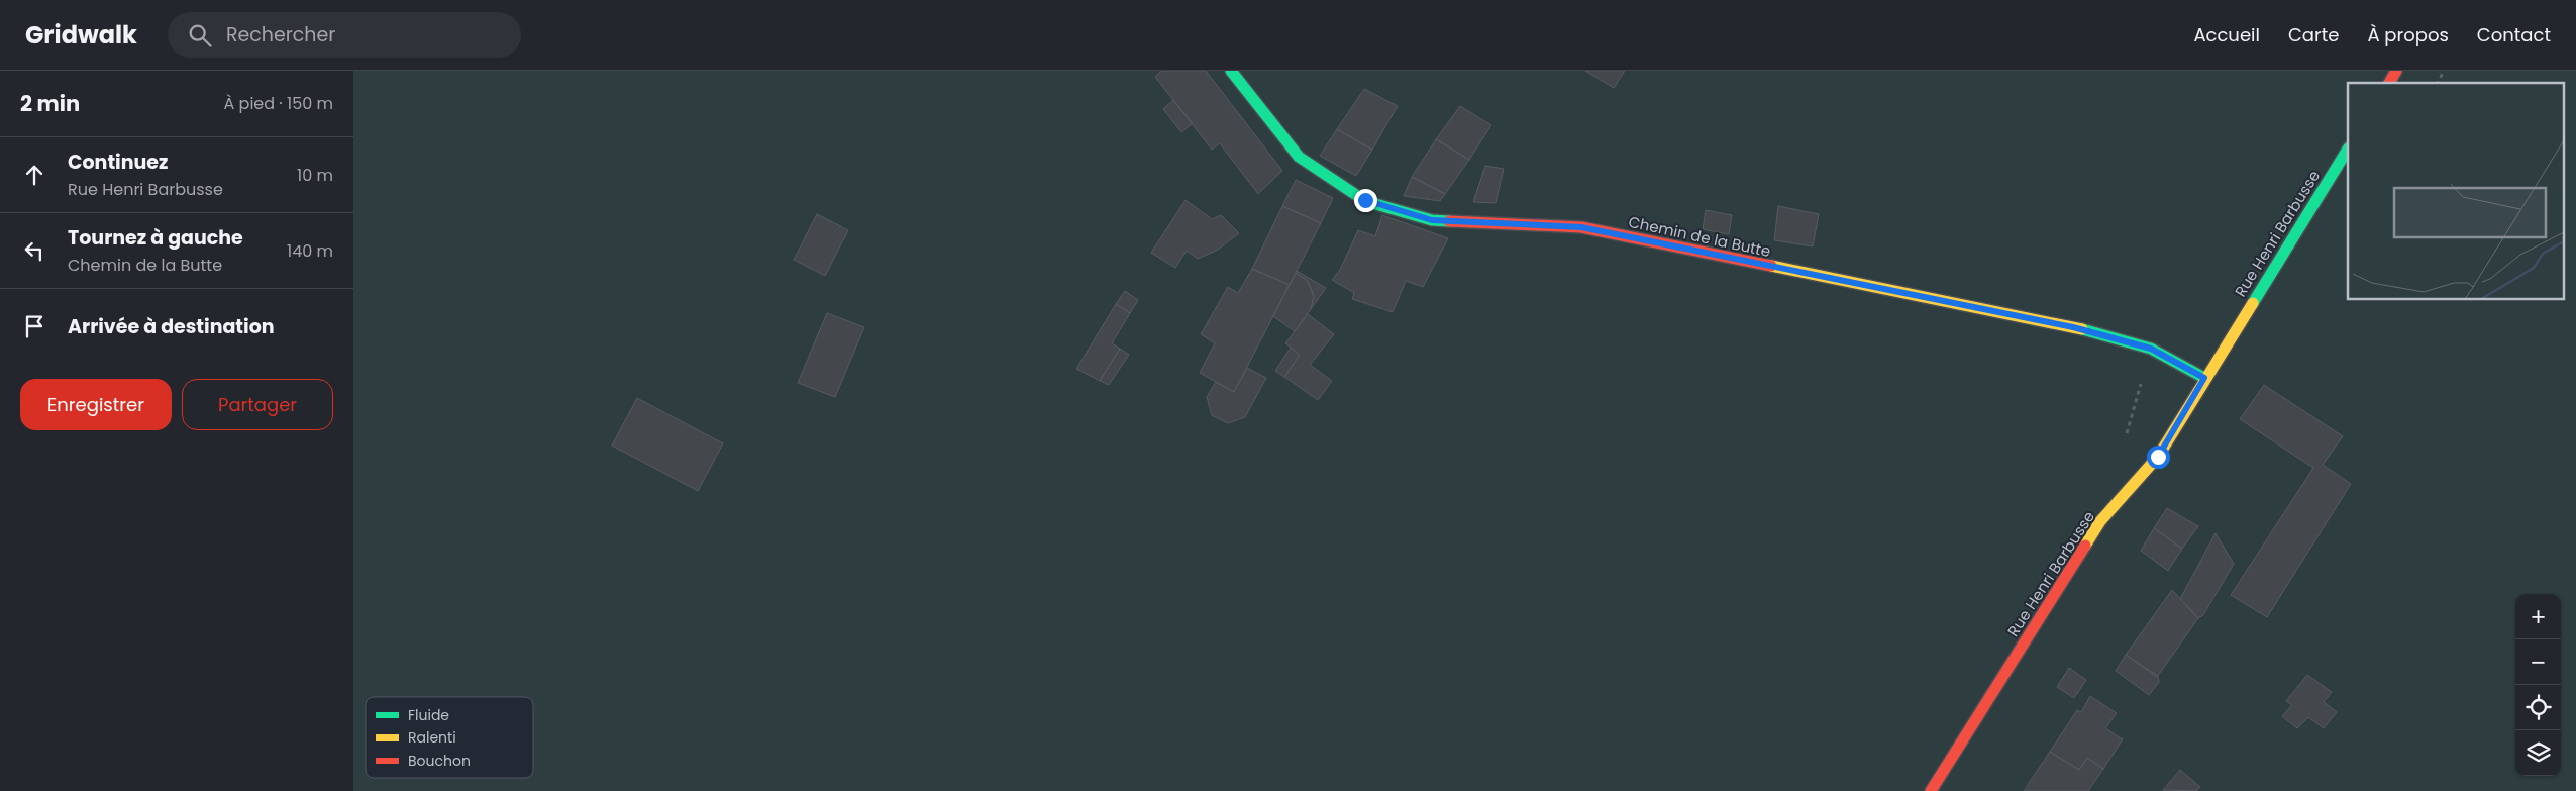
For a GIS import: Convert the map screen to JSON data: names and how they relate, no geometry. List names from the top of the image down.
{
  "streets": {
    "street": ["Rue Henri Barbusse", "Chemin de la Butte"]
  },
  "crossings": [
    ["Rue Henri Barbusse", "Chemin de la Butte"]
  ],
  "legend": ["Fluide", "Ralenti", "Bouchon"],
  "page": {
    "header": "Gridwalk",
    "search": "Rechercher",
    "nav": [
      "Accueil",
      "Carte",
      "À propos",
      "Contact"
    ],
    "heading": ["2 min", "À pied · 150 m"],
    "list": [
      ["Continuez", "Rue Henri Barbusse", "10 m"],
      ["Tournez à gauche", "Chemin de la Butte", "140 m"],
      "Arrivée à destination"
    ],
    "buttons": ["Enregistrer", "Partager"],
    "map_buttons": ["+", "−"]
  }
}
